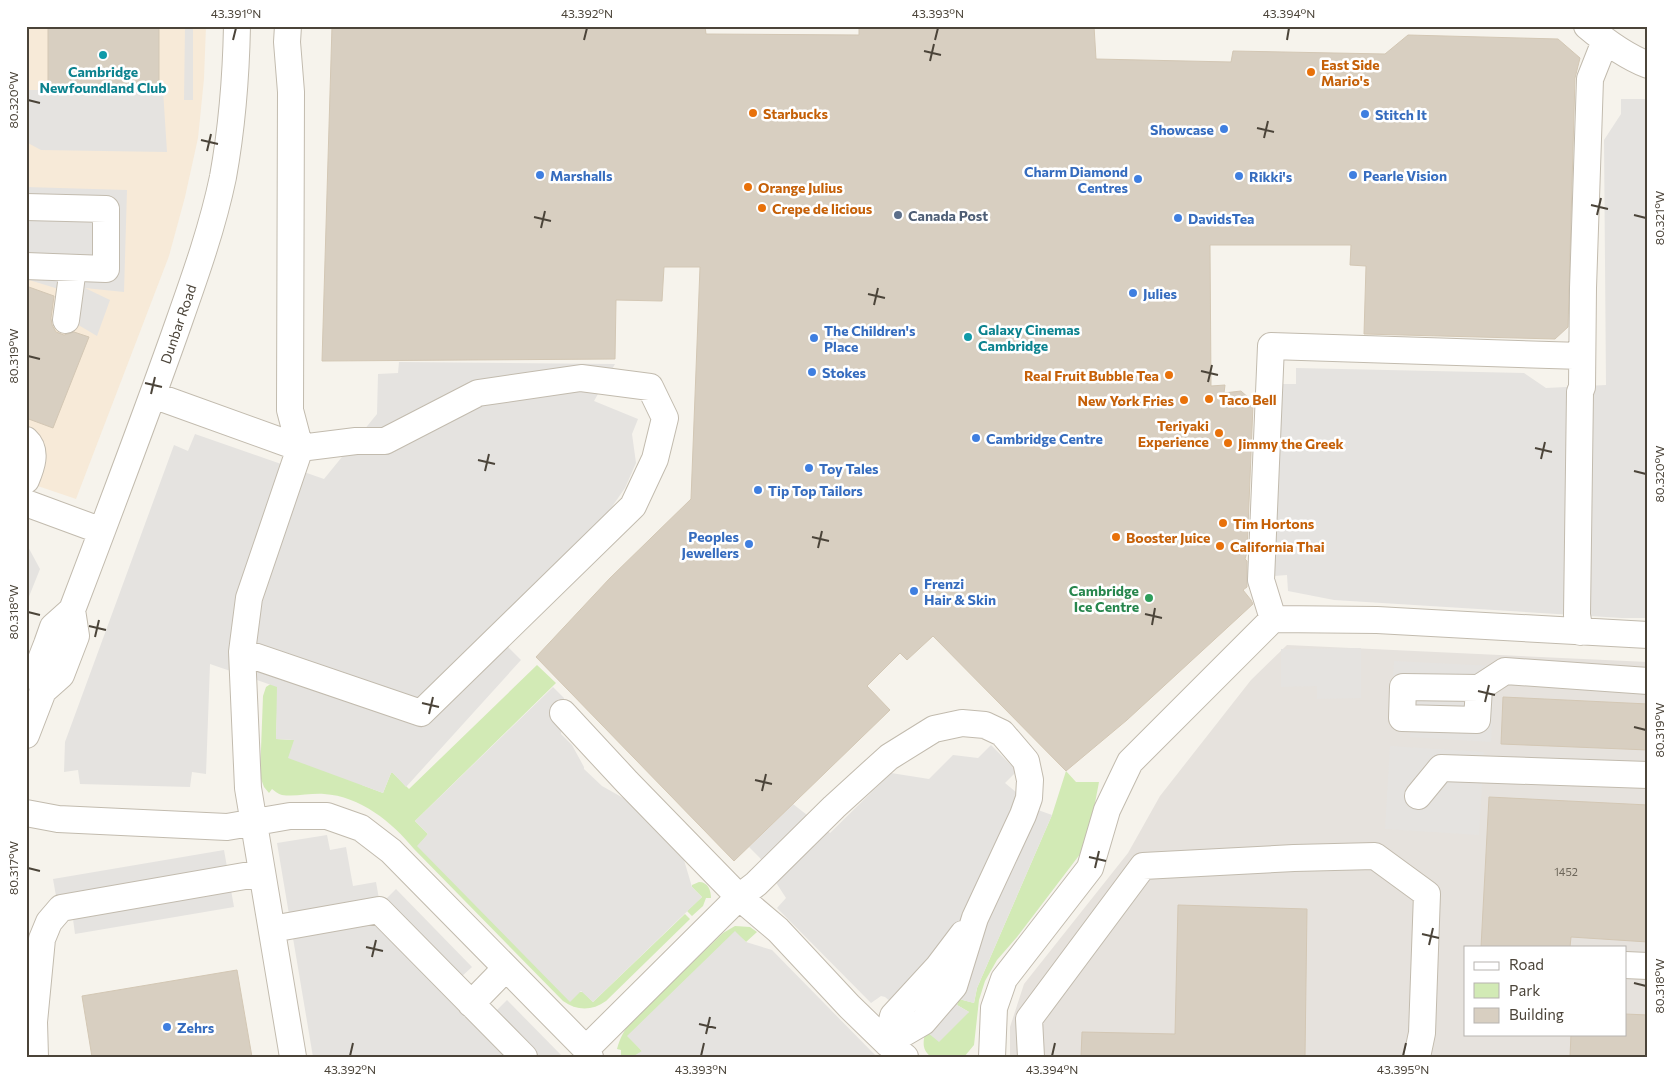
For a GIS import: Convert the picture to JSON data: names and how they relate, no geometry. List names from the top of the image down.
{
  "streets": {
    "street": ["Dunbar Road"]
  },
  "places": [
    "Cambridge Newfoundland Club",
    "East Side Mario's",
    "Starbucks",
    "Stitch It",
    "Showcase",
    "Marshalls",
    "Pearle Vision",
    "Rikki's",
    "Charm Diamond Centres",
    "Orange Julius",
    "Crepe de licious",
    "Canada Post",
    "DavidsTea",
    "Julies",
    "Galaxy Cinemas Cambridge",
    "The Children's Place",
    "Stokes",
    "Real Fruit Bubble Tea",
    "Taco Bell",
    "New York Fries",
    "Teriyaki Experience",
    "Cambridge Centre",
    "Jimmy the Greek",
    "Toy Tales",
    "Tip Top Tailors",
    "Tim Hortons",
    "Booster Juice",
    "Peoples Jewellers",
    "California Thai",
    "Frenzi Hair & Skin",
    "Cambridge Ice Centre",
    "Zehrs"
  ],
  "house_numbers": ["1452"],
  "legend": ["Road", "Park", "Building"],
  "coordinates": [
    "43.391°N",
    "43.392°N",
    "43.393°N",
    "43.394°N",
    "80.320°W",
    "80.321°W",
    "80.319°W",
    "80.318°W",
    "80.317°W",
    "43.395°N"
  ]
}
